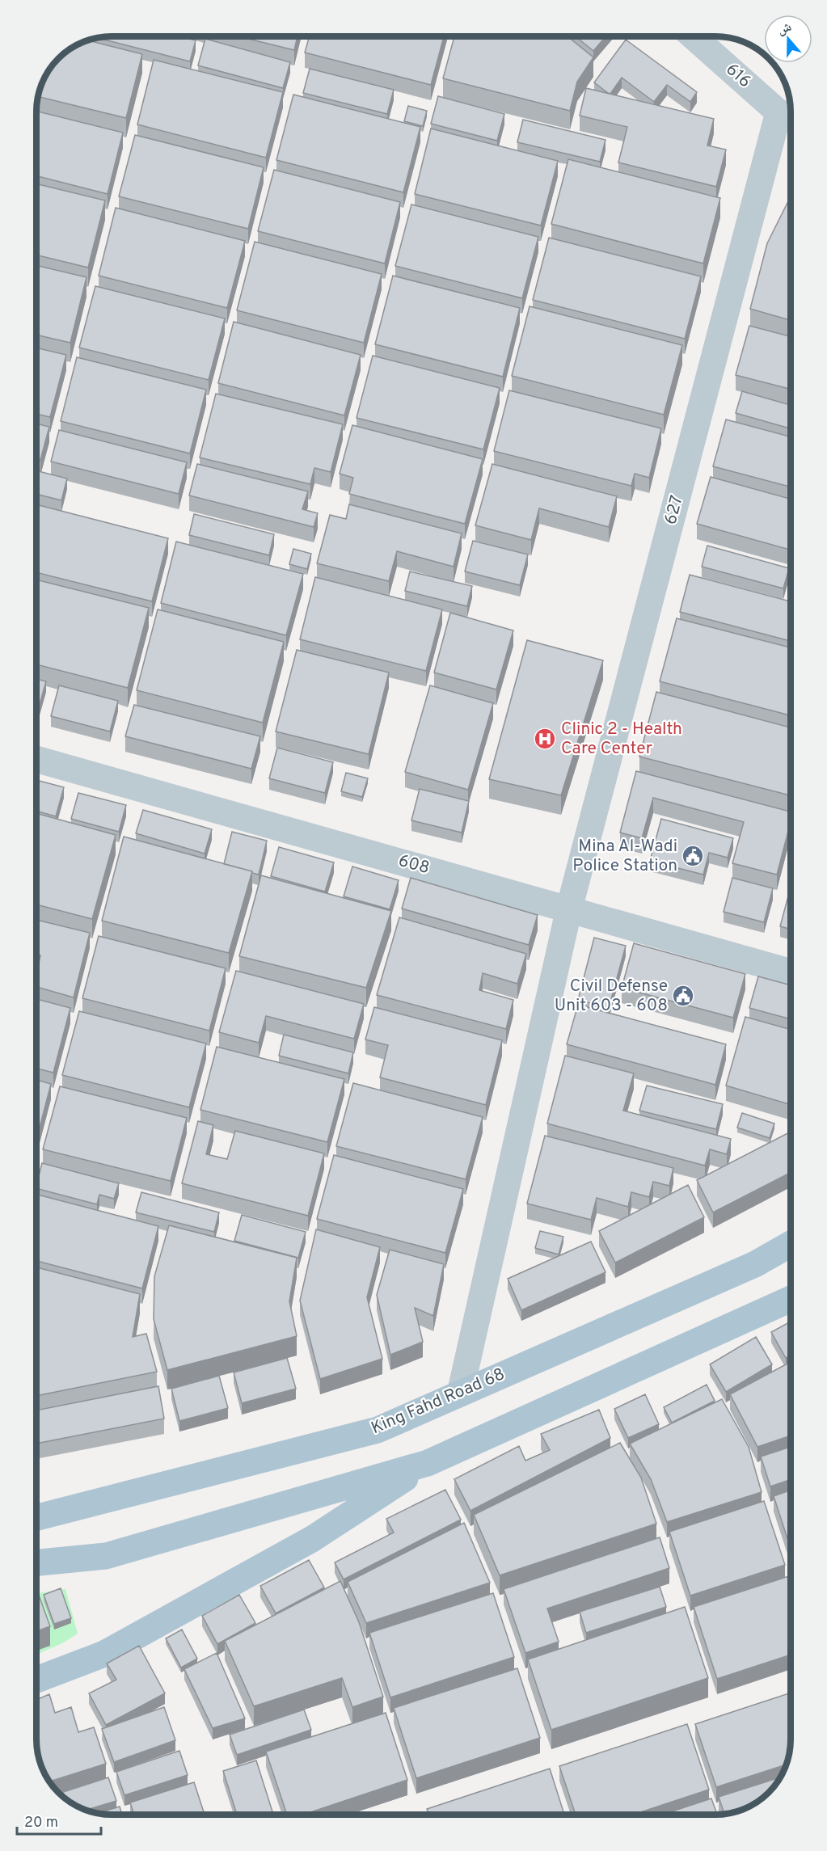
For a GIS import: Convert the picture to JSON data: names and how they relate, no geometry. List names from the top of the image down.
{
  "streets": {
    "main road": ["King Fahd Road 68"],
    "street": ["616", "627", "608"]
  },
  "crossings": [
    ["616", "627"],
    ["627", "608"],
    ["627", "King Fahd Road 68"]
  ],
  "places": {
    "hospital": ["Clinic 2 - Health Care Center"],
    "public building": ["Mina Al-Wadi Police Station", "Civil Defense Unit 603 - 608"]
  },
  "scale_bar": "20 m",
  "north": "top"
}
